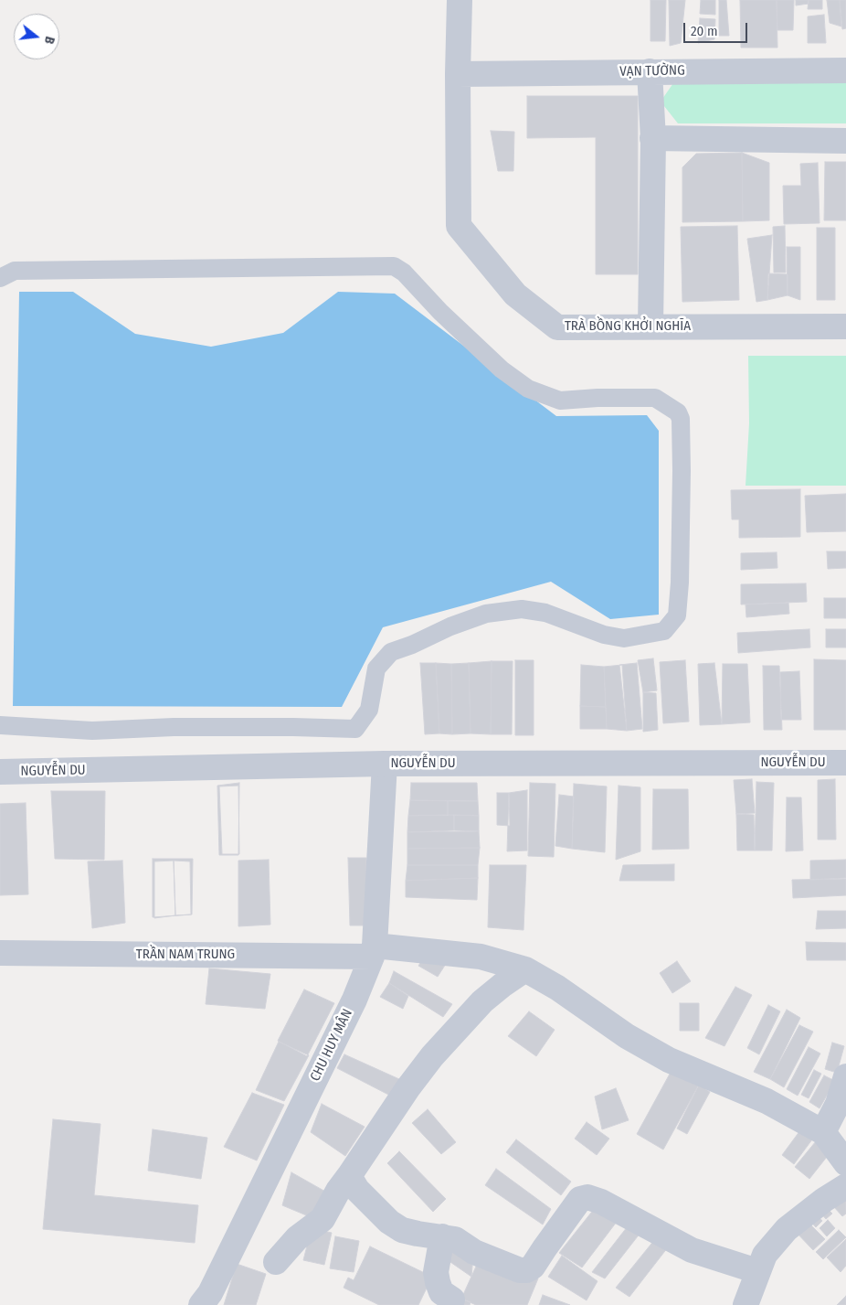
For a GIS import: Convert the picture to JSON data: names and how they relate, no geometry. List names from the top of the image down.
{
  "streets": {
    "street": [
      "VẠN TƯỜNG",
      "TRÀ BỒNG KHỞI NGHĨA",
      "NGUYỄN DU",
      "TRẦN NAM TRUNG",
      "CHU HUY MÂN"
    ]
  },
  "crossings": [
    ["VẠN TƯỜNG", "TRÀ BỒNG KHỞI NGHĨA"],
    ["NGUYỄN DU", "CHU HUY MÂN"],
    ["TRẦN NAM TRUNG", "CHU HUY MÂN"]
  ],
  "scale_bar": "20 m",
  "north": "right"
}
